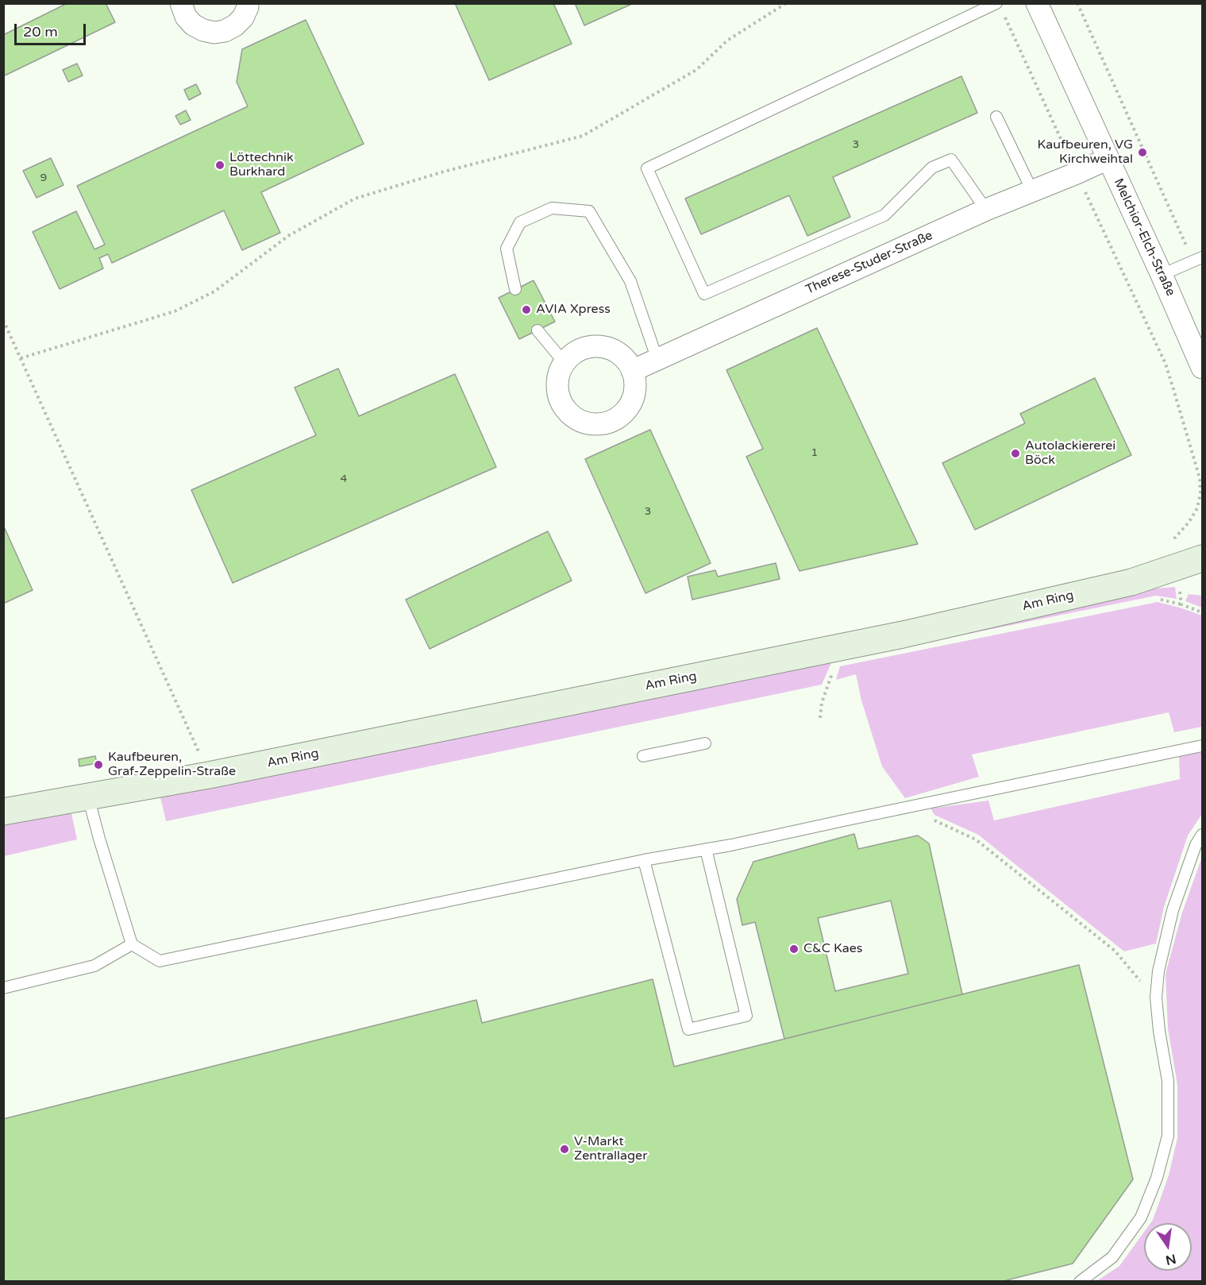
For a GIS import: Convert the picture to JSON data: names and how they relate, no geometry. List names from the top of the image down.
{
  "streets": {
    "street": ["Melchior-Elch-Straße", "Therese-Studer-Straße", "Am Ring"]
  },
  "crossings": [
    ["Melchior-Elch-Straße", "Therese-Studer-Straße"]
  ],
  "places": [
    "Kaufbeuren, VG Kirchweihtal",
    "Löttechnik Burkhard",
    "AVIA Xpress",
    "Autolackiererei Böck",
    "Kaufbeuren, Graf-Zeppelin-Straße",
    "C&C Kaes",
    "V-Markt Zentrallager"
  ],
  "house_numbers": [
    "3",
    "9",
    "1",
    "4",
    "3"
  ],
  "scale_bar": "20 m",
  "north": "bottom"
}
